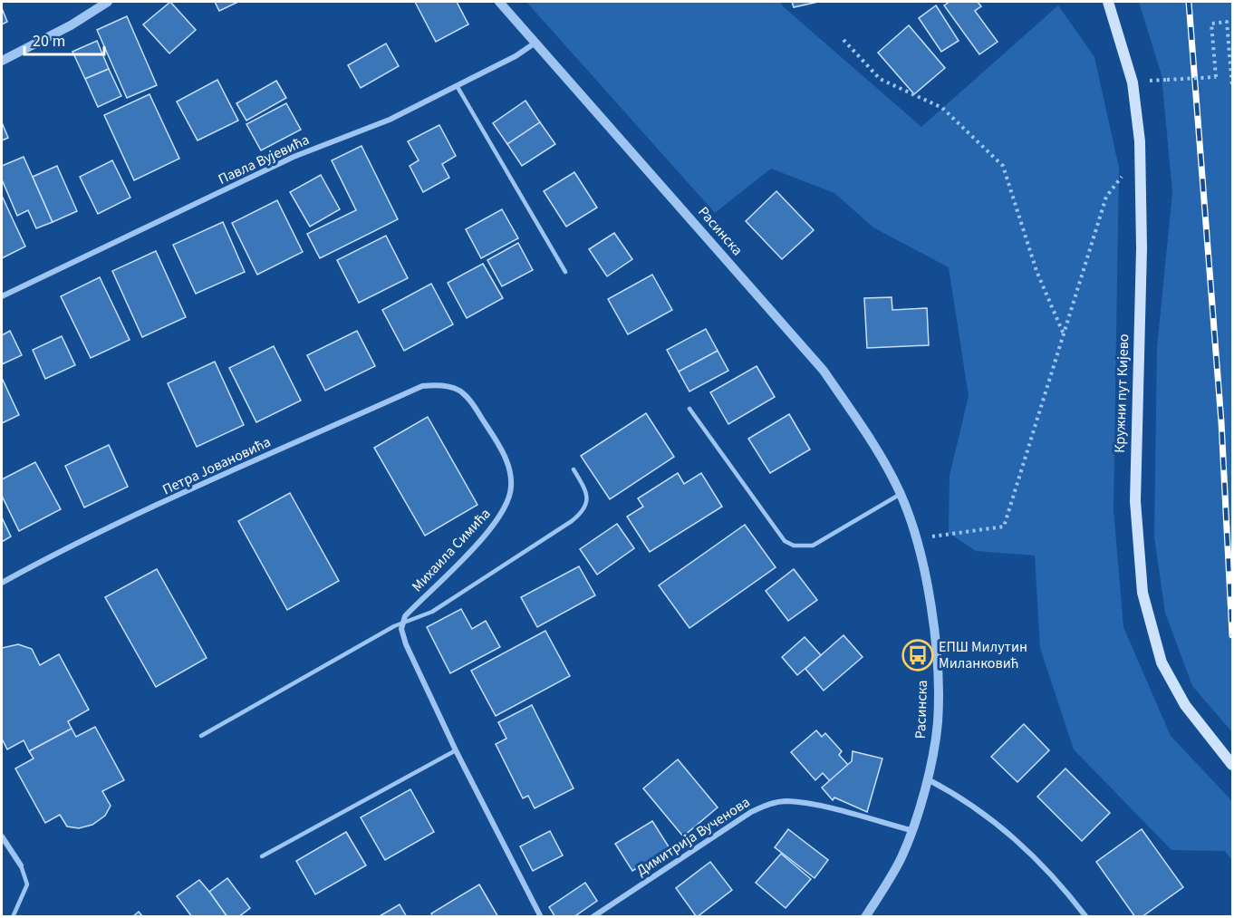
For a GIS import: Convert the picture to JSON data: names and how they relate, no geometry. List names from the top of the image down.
{
  "streets": {
    "main road": ["Кружни пут Кијево"],
    "street": [
      "Павла Вујевића",
      "Расинска",
      "Петра Јовановића",
      "Михаила Симића",
      "Димитрија Вученова"
    ]
  },
  "crossings": [
    ["Павла Вујевића", "Расинска"],
    ["Расинска", "Димитрија Вученова"],
    ["Петра Јовановића", "Михаила Симића"]
  ],
  "places": {
    "bus stop": ["ЕПШ Милутин Миланковић"]
  },
  "scale_bar": "20 m"
}
